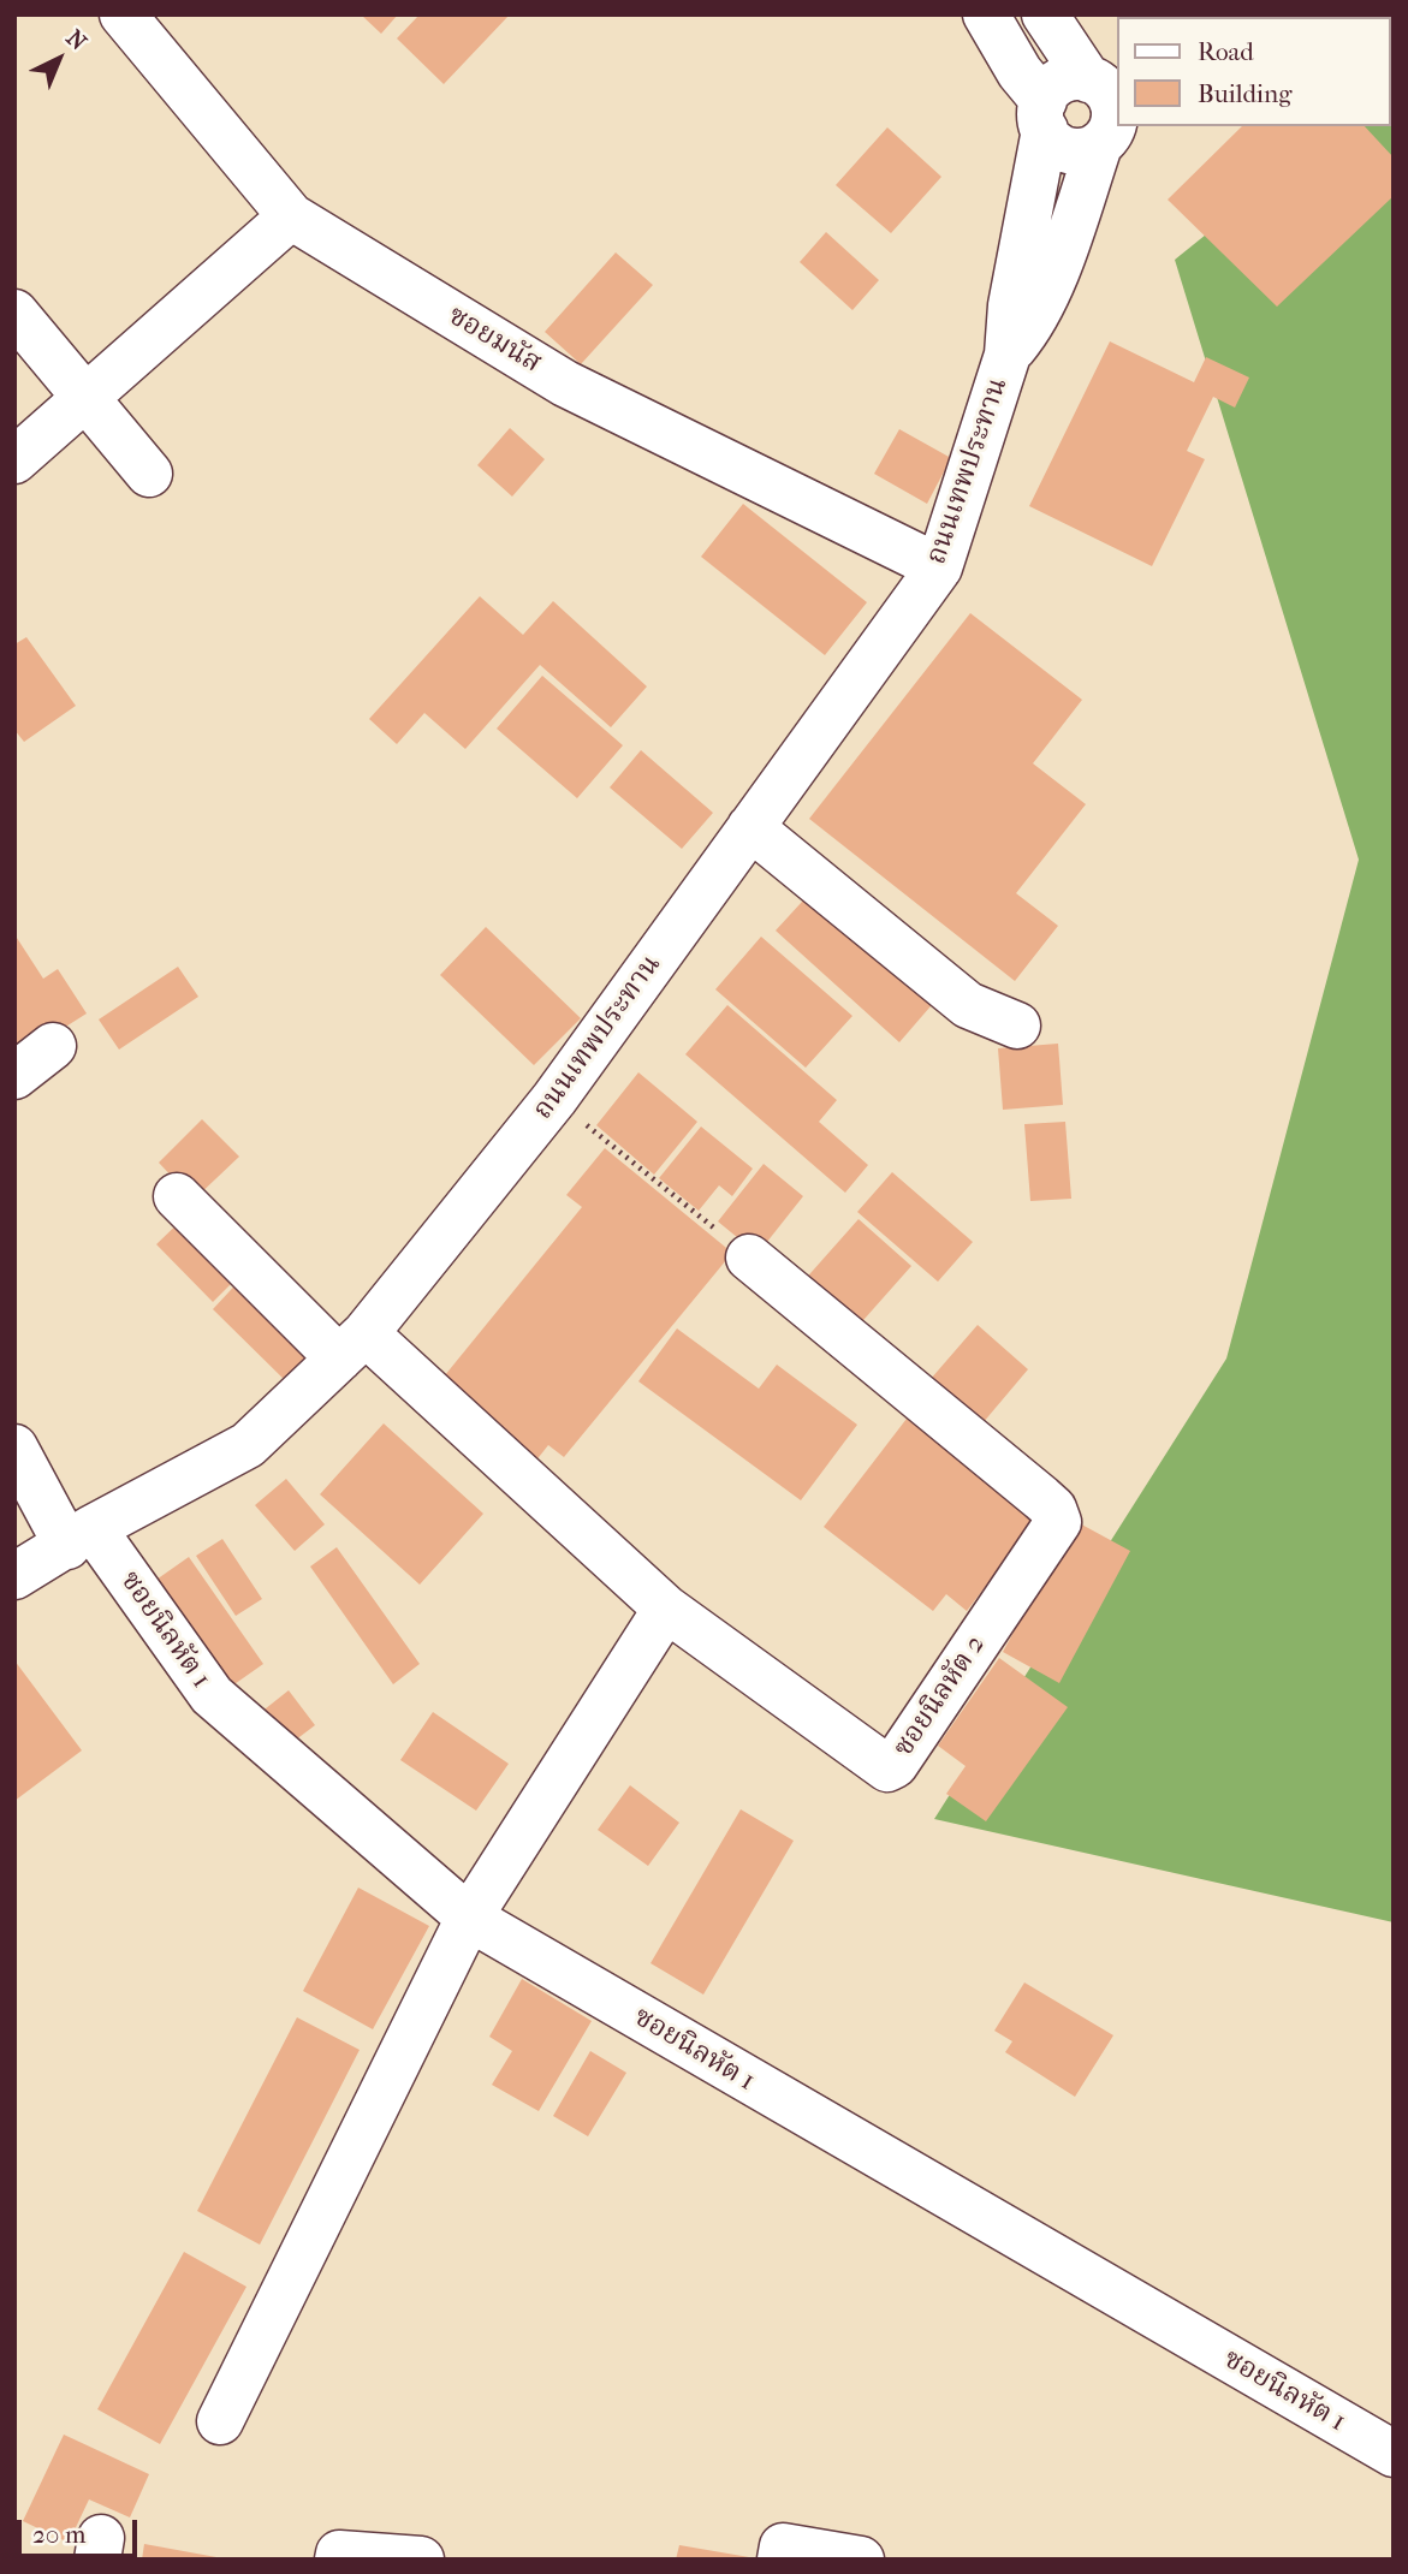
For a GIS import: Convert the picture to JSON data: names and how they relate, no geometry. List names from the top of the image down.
{
  "streets": {
    "street": [
      "ซอยมนัส",
      "ถนนเทพประทาน",
      "ซอยนิลหัต 1",
      "ซอยนิลหัต 2"
    ]
  },
  "crossings": [
    ["ซอยมนัส", "ถนนเทพประทาน"],
    ["ถนนเทพประทาน", "ซอยนิลหัต 1"],
    ["ถนนเทพประทาน", "ซอยนิลหัต 2"]
  ],
  "legend": ["Road", "Building"],
  "scale_bar": "20 m",
  "north": "top right"
}
